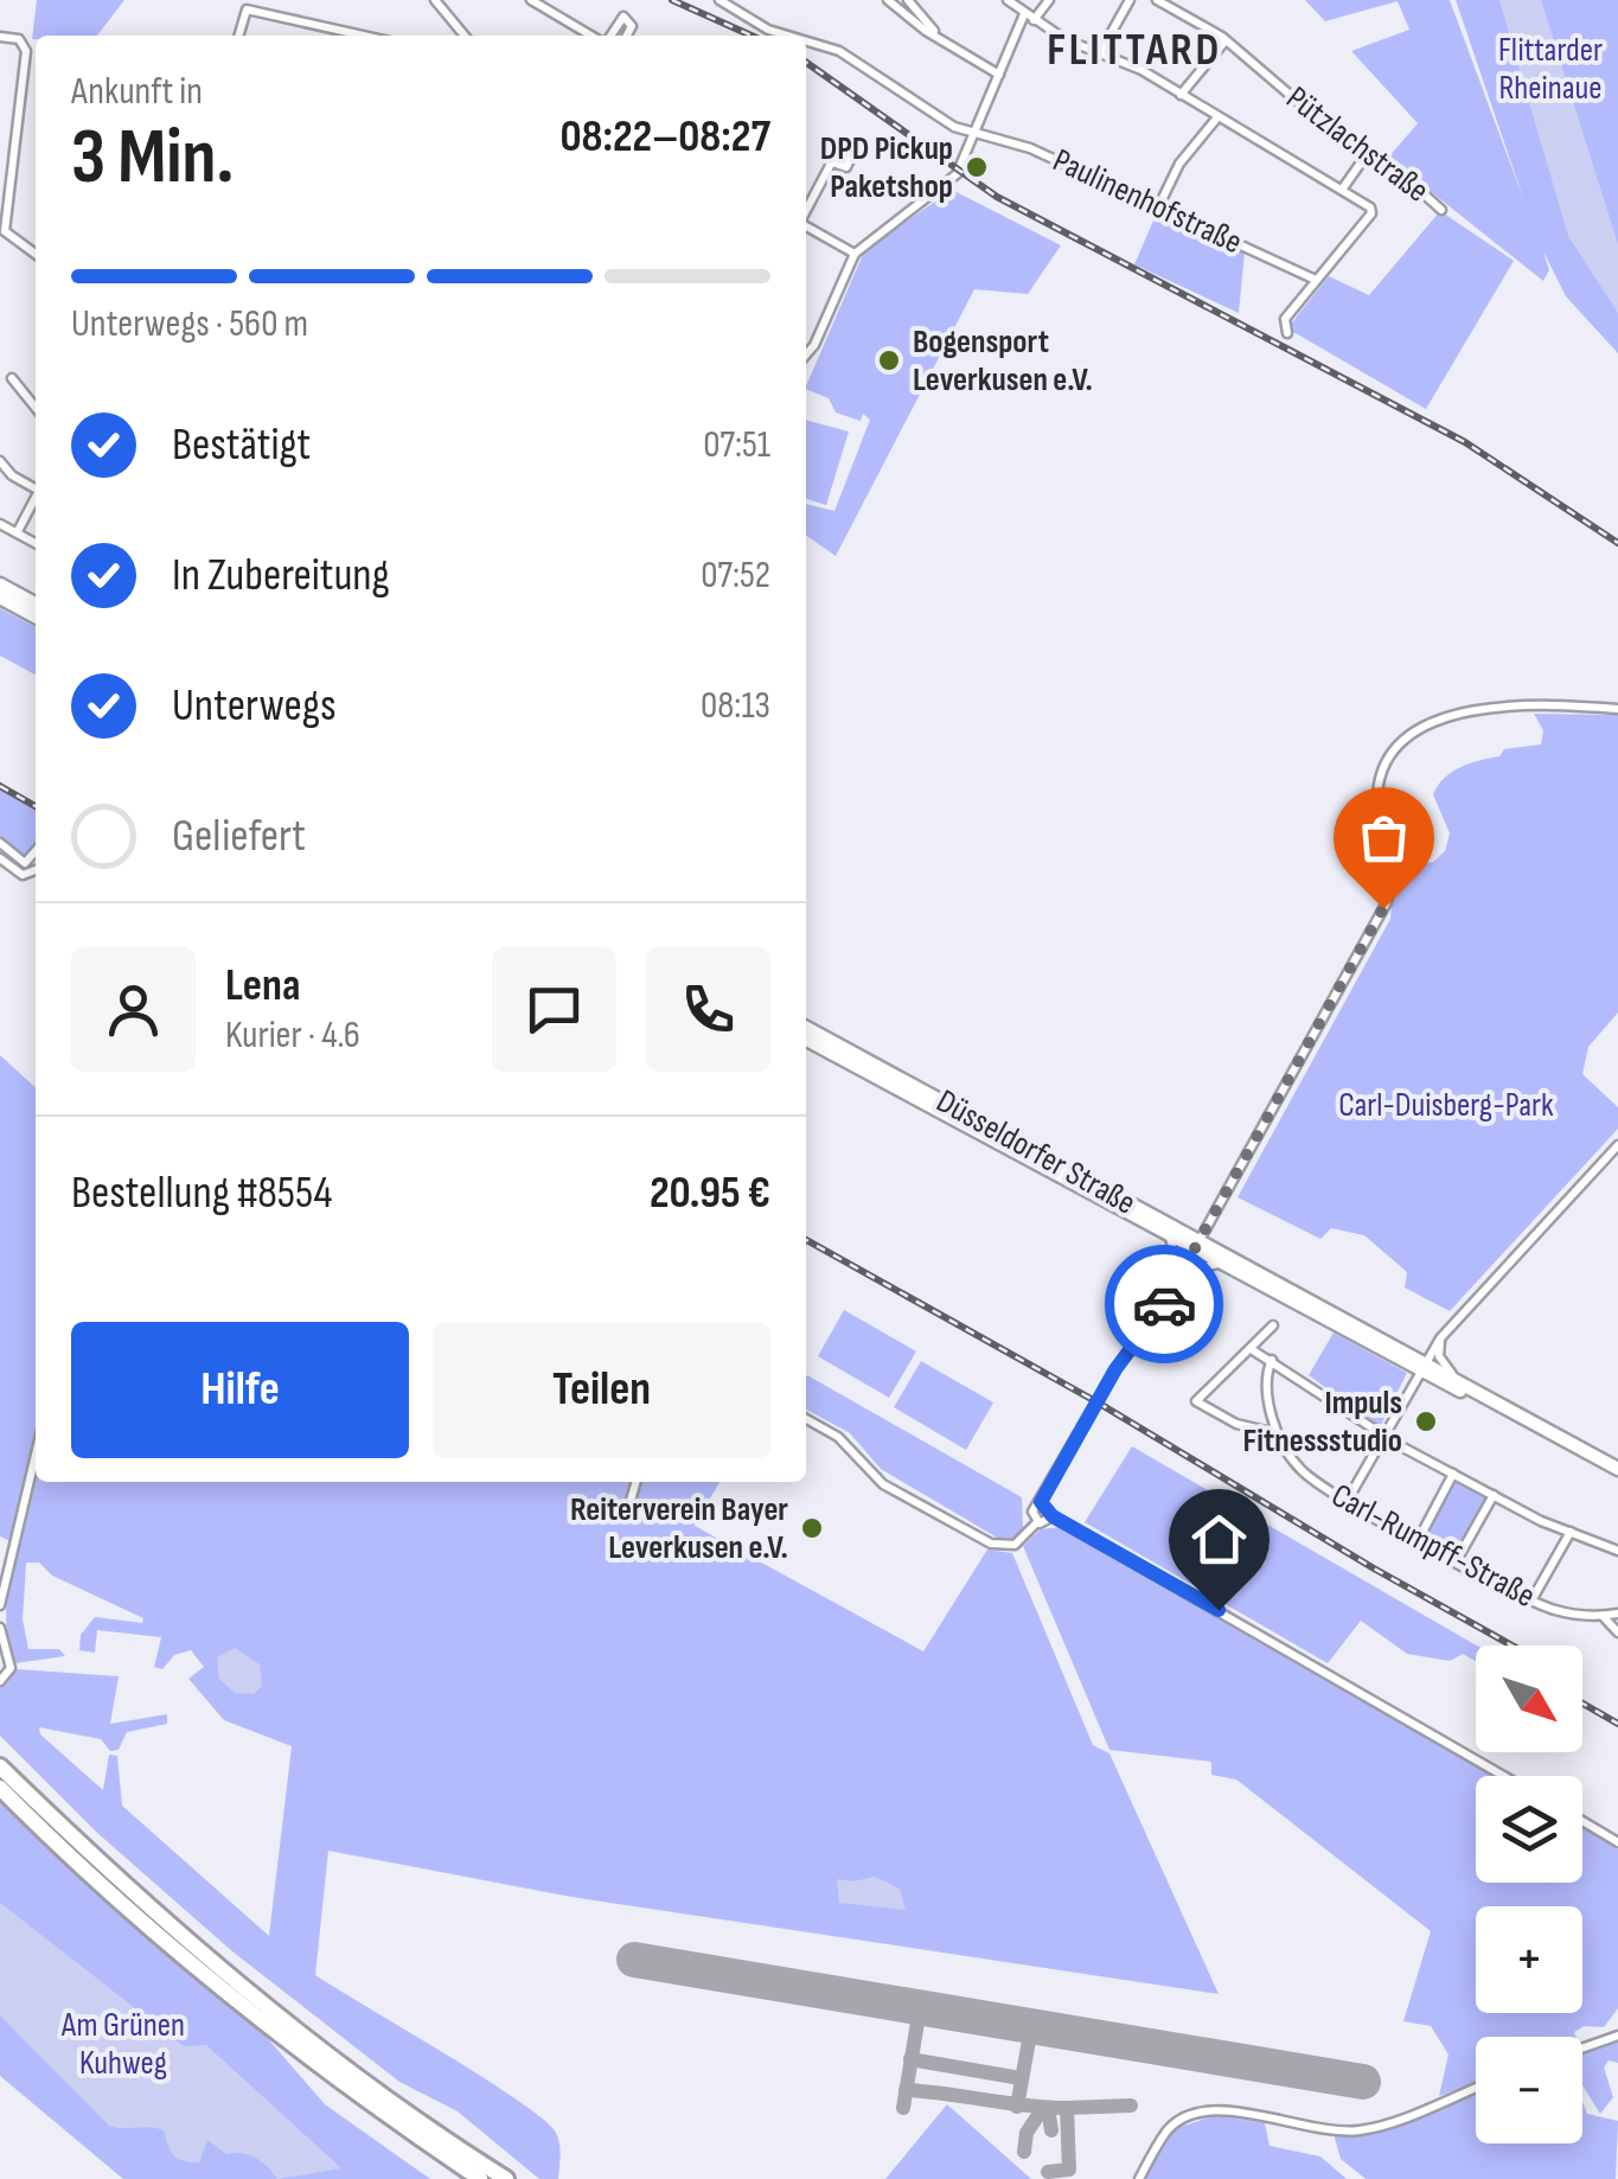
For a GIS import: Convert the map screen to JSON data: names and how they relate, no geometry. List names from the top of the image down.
{
  "streets": {
    "main road": ["Düsseldorfer Straße"],
    "street": ["Pützlachstraße", "Paulinenhofstraße", "Carl-Rumpff-Straße"]
  },
  "districts": ["FLITTARD"],
  "parks": ["Flittarder Rheinaue", "Carl-Duisberg-Park", "Am Grünen Kuhweg"],
  "places": [
    "DPD Pickup Paketshop",
    "Bogensport Leverkusen e.V.",
    "Impuls Fitnessstudio",
    "Reiterverein Bayer Leverkusen e.V."
  ],
  "north": "bottom right",
  "page": {
    "heading": ["3 Min.", "Ankunft in", "08:22–08:27"],
    "panel": [
      "Lena",
      "Kurier · 4.6",
      "Bestellung #8554",
      "20.95 €"
    ],
    "bar": "Unterwegs · 560 m",
    "list": [
      ["Bestätigt", "07:51"],
      ["In Zubereitung", "07:52"],
      ["Unterwegs", "08:13"],
      "Geliefert"
    ],
    "buttons": ["Hilfe", "Teilen"],
    "map_buttons": ["+", "−"]
  }
}
